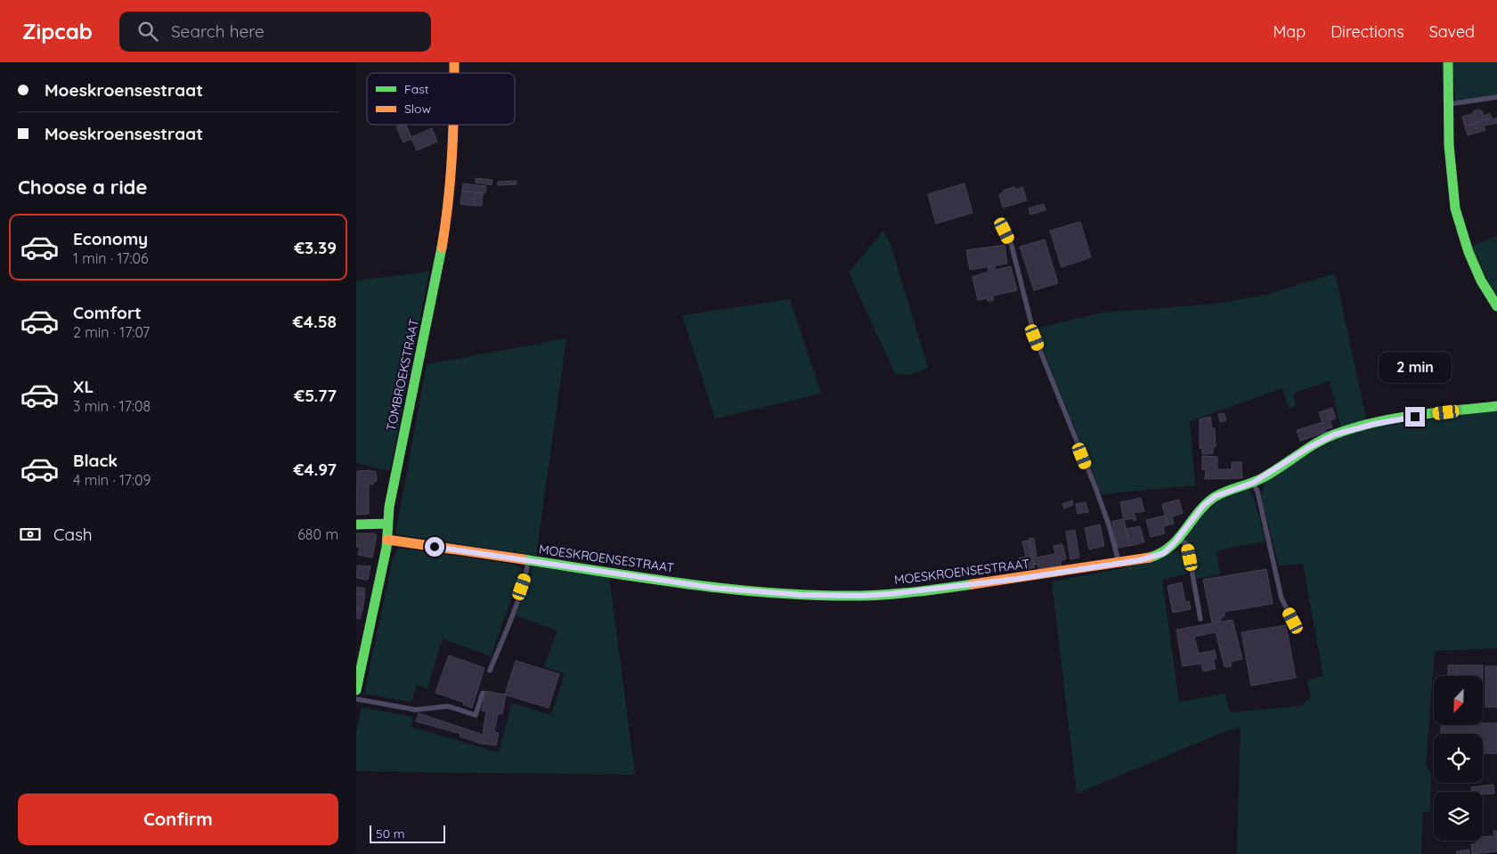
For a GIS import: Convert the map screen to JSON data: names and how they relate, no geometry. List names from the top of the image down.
{
  "streets": {
    "street": ["TOMBROEKSTRAAT", "MOESKROENSESTRAAT"]
  },
  "crossings": [
    ["TOMBROEKSTRAAT", "MOESKROENSESTRAAT"]
  ],
  "legend": ["Fast", "Slow"],
  "scale_bar": "50 m",
  "north": "bottom",
  "page": {
    "header": "Zipcab",
    "search": "Search here",
    "nav": ["Map", "Directions", "Saved"],
    "banner": ["Moeskroensestraat", "Moeskroensestraat"],
    "heading": "Choose a ride",
    "list": [
      {
        "name": "Economy",
        "note": "1 min · 17:06",
        "value": "€3.39"
      },
      {
        "name": "Comfort",
        "note": "2 min · 17:07",
        "value": "€4.58"
      },
      {
        "name": "XL",
        "note": "3 min · 17:08",
        "value": "€5.77"
      },
      {
        "name": "Black",
        "note": "4 min · 17:09",
        "value": "€4.97"
      }
    ],
    "bubble": "2 min",
    "pay": ["Cash", "680 m"],
    "buttons": "Confirm",
    "scale": "50 m"
  }
}
